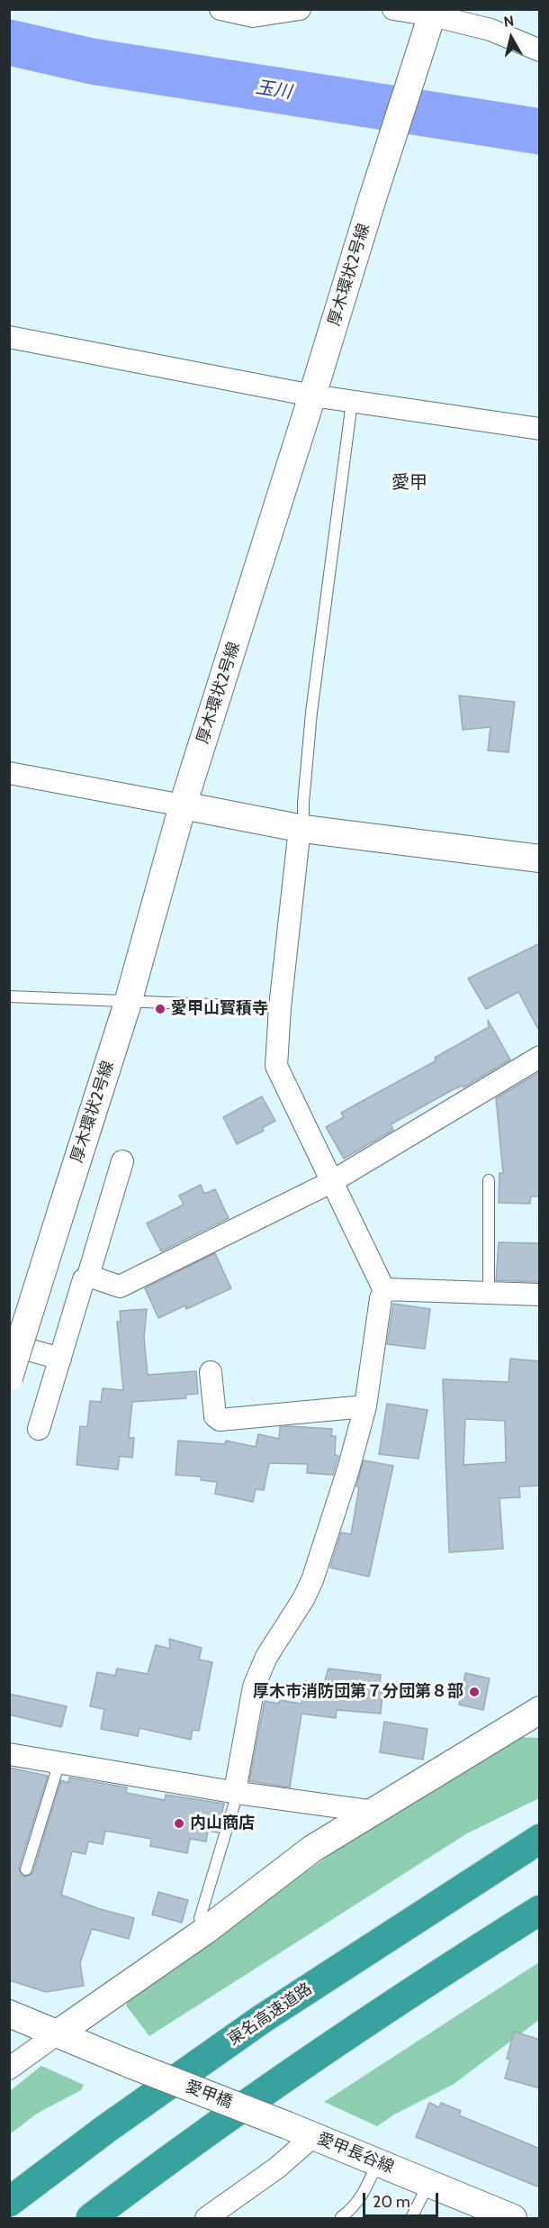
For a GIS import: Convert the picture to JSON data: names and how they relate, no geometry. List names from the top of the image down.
{
  "streets": {
    "highway": ["東名高速道路"],
    "street": ["厚木環状2号線", "愛甲橋", "愛甲長谷線"]
  },
  "crossings": [
    ["愛甲橋", "愛甲長谷線"]
  ],
  "districts": ["愛甲"],
  "water": ["玉川"],
  "places": ["愛甲山寳積寺", "厚木市消防団第７分団第８部", "内山商店"],
  "scale_bar": "20 m",
  "north": "top"
}
